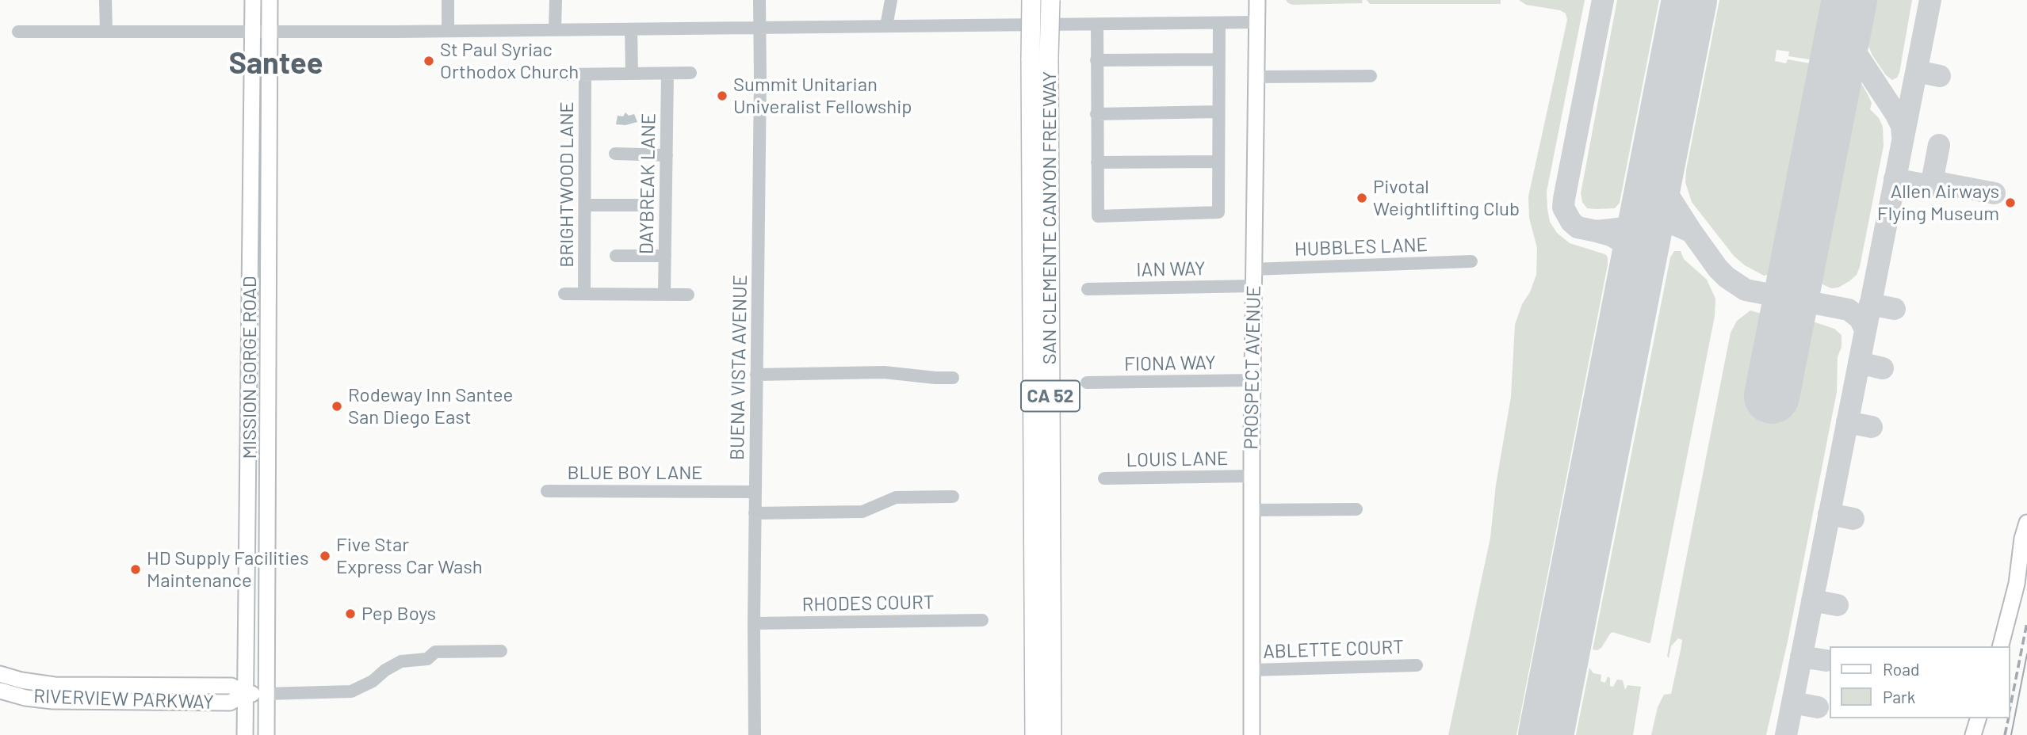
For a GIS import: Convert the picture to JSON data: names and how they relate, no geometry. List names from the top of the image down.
{
  "streets": {
    "highway": ["SAN CLEMENTE CANYON FREEWAY", "CA 52"],
    "main road": ["MISSION GORGE ROAD", "PROSPECT AVENUE", "RIVERVIEW PARKWAY"],
    "street": [
      "DAYBREAK LANE",
      "BRIGHTWOOD LANE",
      "HUBBLES LANE",
      "IAN WAY",
      "FIONA WAY",
      "BUENA VISTA AVENUE",
      "LOUIS LANE",
      "BLUE BOY LANE",
      "RHODES COURT",
      "ABLETTE COURT"
    ]
  },
  "crossings": [
    ["HUBBLES LANE", "PROSPECT AVENUE"],
    ["IAN WAY", "PROSPECT AVENUE"],
    ["FIONA WAY", "PROSPECT AVENUE"],
    ["MISSION GORGE ROAD", "RIVERVIEW PARKWAY"],
    ["BUENA VISTA AVENUE", "BLUE BOY LANE"],
    ["BUENA VISTA AVENUE", "RHODES COURT"],
    ["PROSPECT AVENUE", "LOUIS LANE"],
    ["PROSPECT AVENUE", "ABLETTE COURT"]
  ],
  "districts": ["Santee"],
  "places": [
    "St Paul Syriac Orthodox Church",
    "Summit Unitarian Univeralist Fellowship",
    "Pivotal Weightlifting Club",
    "Allen Airways Flying Museum",
    "Rodeway Inn Santee San Diego East",
    "Five Star Express Car Wash",
    "HD Supply Facilities Maintenance",
    "Pep Boys"
  ],
  "legend": ["Road", "Park"]
}
